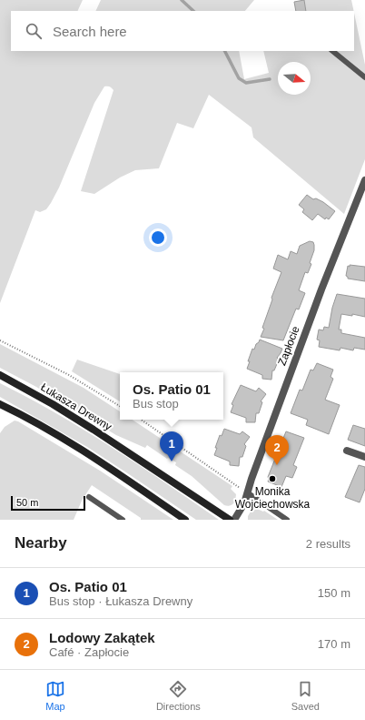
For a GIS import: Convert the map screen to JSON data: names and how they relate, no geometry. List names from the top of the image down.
{
  "streets": {
    "main road": ["Łukasza Drewny"],
    "street": ["Zapłocie"]
  },
  "places": ["Monika Wojciechowska"],
  "scale_bar": "50 m",
  "north": "right",
  "page": {
    "search": "Search here",
    "popup": ["Os. Patio 01", "Bus stop"],
    "pins": ["1", "2"],
    "scale": "50 m",
    "heading": ["Nearby", "2 results"],
    "list": [
      {
        "mark": "1",
        "name": "Os. Patio 01",
        "note": "Bus stop · Łukasza Drewny",
        "value": "150 m"
      },
      {
        "mark": "2",
        "name": "Lodowy Zakątek",
        "note": "Café · Zapłocie",
        "value": "170 m"
      }
    ],
    "nav": ["Map", "Directions", "Saved"]
  }
}
